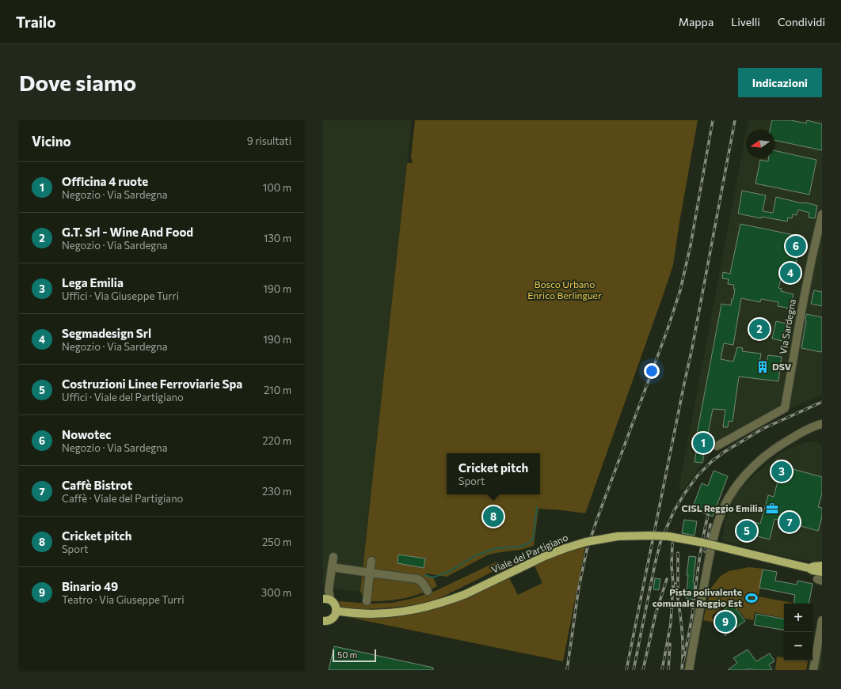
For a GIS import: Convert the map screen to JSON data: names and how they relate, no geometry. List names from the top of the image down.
{
  "streets": {
    "main road": ["Viale del Partigiano"],
    "street": ["Via Sardegna"]
  },
  "parks": ["Bosco Urbano Enrico Berlinguer"],
  "places": {
    "building": ["DSV"],
    "office": ["CISL Reggio Emilia"],
    "sports": ["Pista polivalente comunale Reggio Est"]
  },
  "scale_bar": "50 m",
  "north": "left",
  "page": {
    "header": "Trailo",
    "nav": ["Mappa", "Livelli", "Condividi"],
    "buttons": "Indicazioni",
    "title": "Dove siamo",
    "heading": ["Vicino", "9 risultati"],
    "list": [
      {
        "mark": "1",
        "name": "Officina 4 ruote",
        "note": "Negozio · Via Sardegna",
        "value": "100 m"
      },
      {
        "mark": "2",
        "name": "G.T. Srl - Wine And Food",
        "note": "Negozio · Via Sardegna",
        "value": "130 m"
      },
      {
        "mark": "3",
        "name": "Lega Emilia",
        "note": "Uffici · Via Giuseppe Turri",
        "value": "190 m"
      },
      {
        "mark": "4",
        "name": "Segmadesign Srl",
        "note": "Negozio · Via Sardegna",
        "value": "190 m"
      },
      {
        "mark": "5",
        "name": "Costruzioni Linee Ferroviarie Spa",
        "note": "Uffici · Viale del Partigiano",
        "value": "210 m"
      },
      {
        "mark": "6",
        "name": "Nowotec",
        "note": "Negozio · Via Sardegna",
        "value": "220 m"
      },
      {
        "mark": "7",
        "name": "Caffè Bistrot",
        "note": "Caffè · Viale del Partigiano",
        "value": "230 m"
      },
      {
        "mark": "8",
        "name": "Cricket pitch",
        "note": "Sport",
        "value": "250 m"
      },
      {
        "mark": "9",
        "name": "Binario 49",
        "note": "Teatro · Via Giuseppe Turri",
        "value": "300 m"
      }
    ],
    "pins": [
      "6",
      "4",
      "2",
      "1",
      "3",
      "8",
      "7",
      "5",
      "9"
    ],
    "popup": ["Cricket pitch", "Sport"],
    "map_buttons": ["+", "−"],
    "scale": "50 m"
  }
}
